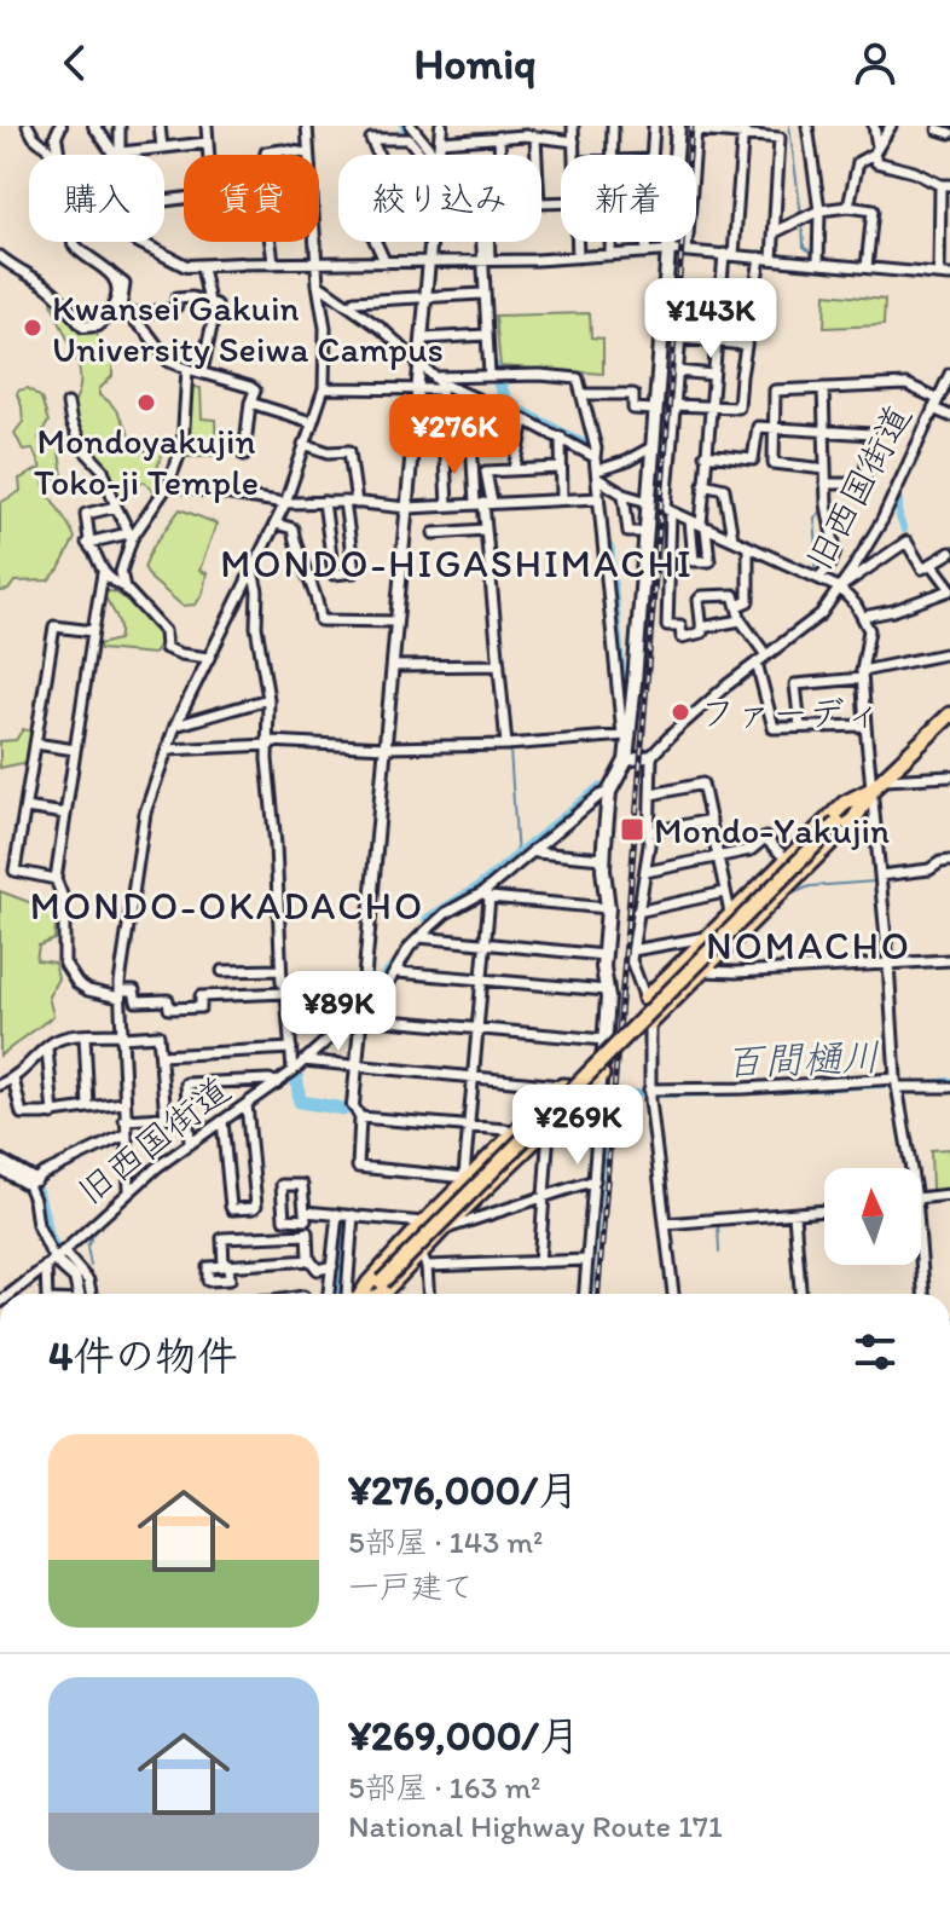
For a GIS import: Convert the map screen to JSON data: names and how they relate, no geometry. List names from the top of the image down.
{
  "streets": {
    "street": ["旧西国街道"]
  },
  "districts": ["MONDO-HIGASHIMACHI", "MONDO-OKADACHO", "NOMACHO"],
  "water": ["百間樋川"],
  "places": {
    "other": ["Kwansei Gakuin University Seiwa Campus", "Mondoyakujin Toko-ji Temple", "ファーディ"],
    "transit": ["Mondo-Yakujin"]
  },
  "north": "top",
  "page": {
    "header": "Homiq",
    "chip": [
      "購入",
      "賃貸",
      "絞り込み",
      "新着"
    ],
    "price": [
      "¥143K",
      "¥276K",
      "¥89K",
      "¥269K"
    ],
    "heading": "4件の物件",
    "list": [
      {
        "name": "¥276,000/月",
        "note": "5部屋 · 143 m² · 一戸建て"
      },
      {
        "name": "¥269,000/月",
        "note": "5部屋 · 163 m² · National Highway Route 171"
      }
    ]
  }
}
